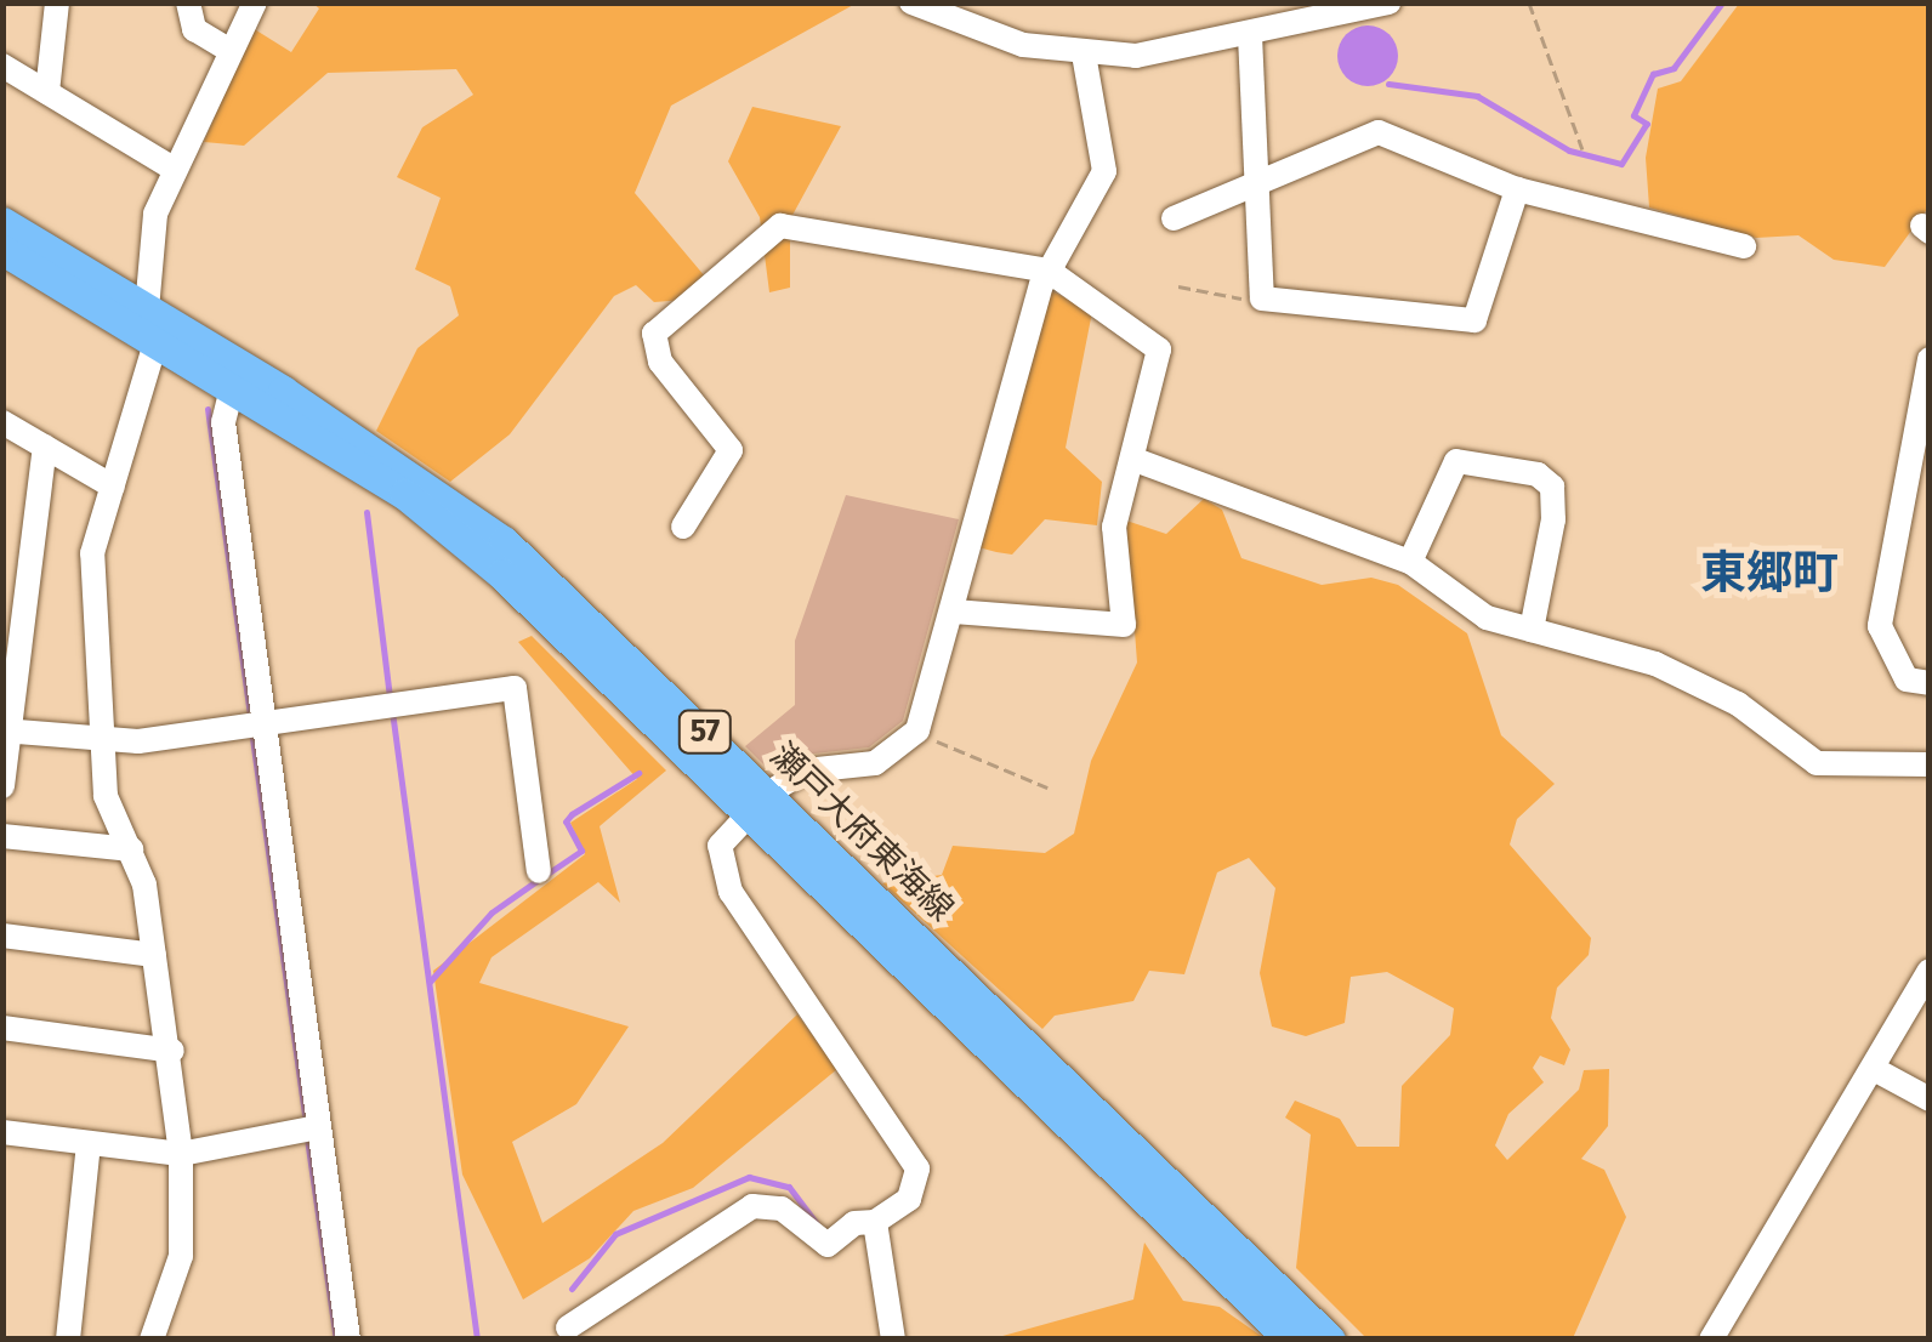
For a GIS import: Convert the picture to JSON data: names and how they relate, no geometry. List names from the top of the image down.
{
  "streets": {
    "main road": ["57", "瀬戸大府東海線"]
  },
  "districts": ["東郷町"]
}
